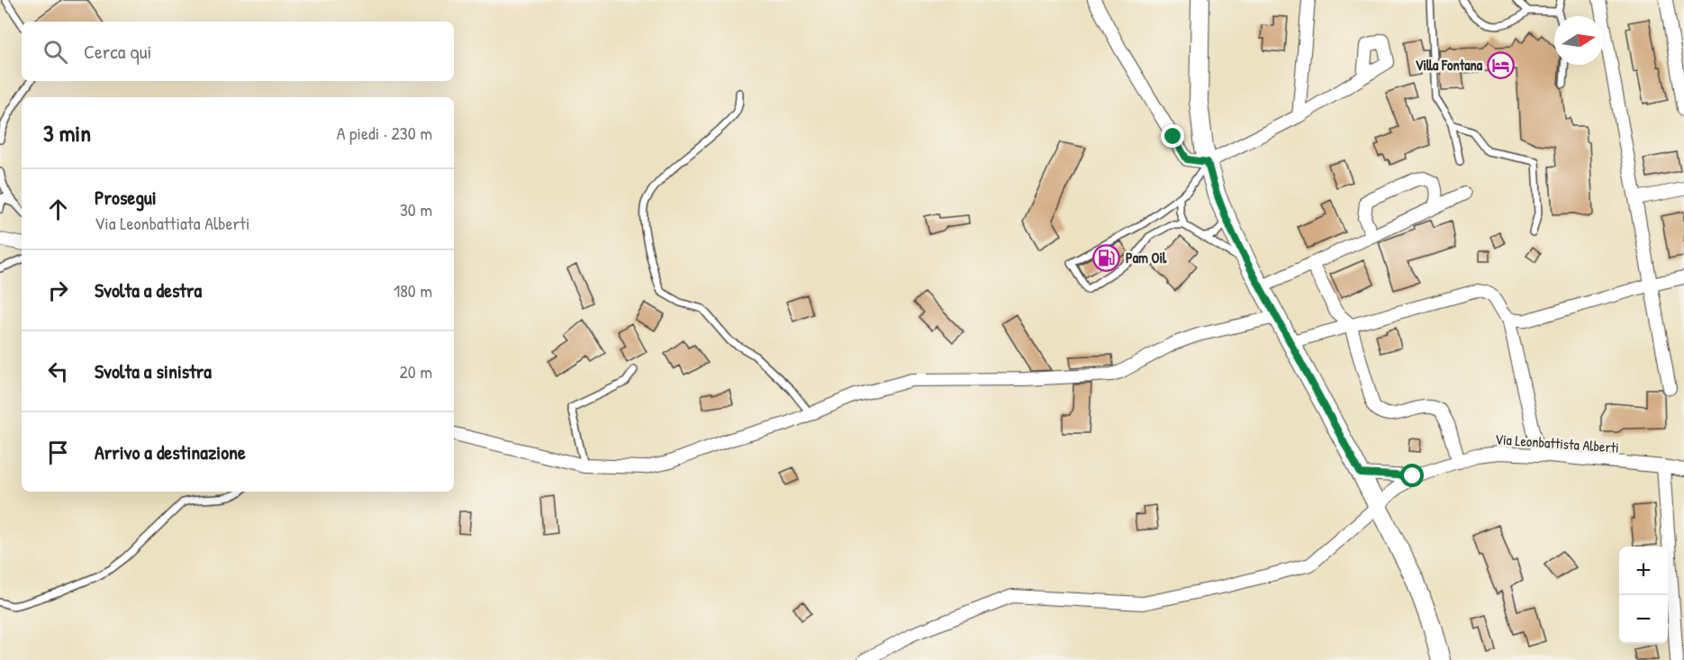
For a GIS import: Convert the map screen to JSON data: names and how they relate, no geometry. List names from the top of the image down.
{
  "streets": {
    "street": ["Via Leonbattista Alberti"]
  },
  "places": {
    "hotel": ["Villa Fontana"],
    "fuel station": ["Pam Oil"]
  },
  "north": "right",
  "page": {
    "search": "Cerca qui",
    "heading": ["3 min", "A piedi · 230 m"],
    "list": [
      ["Prosegui", "Via Leonbattiata Alberti", "30 m"],
      ["Svolta a destra", "180 m"],
      ["Svolta a sinistra", "20 m"],
      "Arrivo a destinazione"
    ],
    "map_buttons": ["+", "−"]
  }
}
